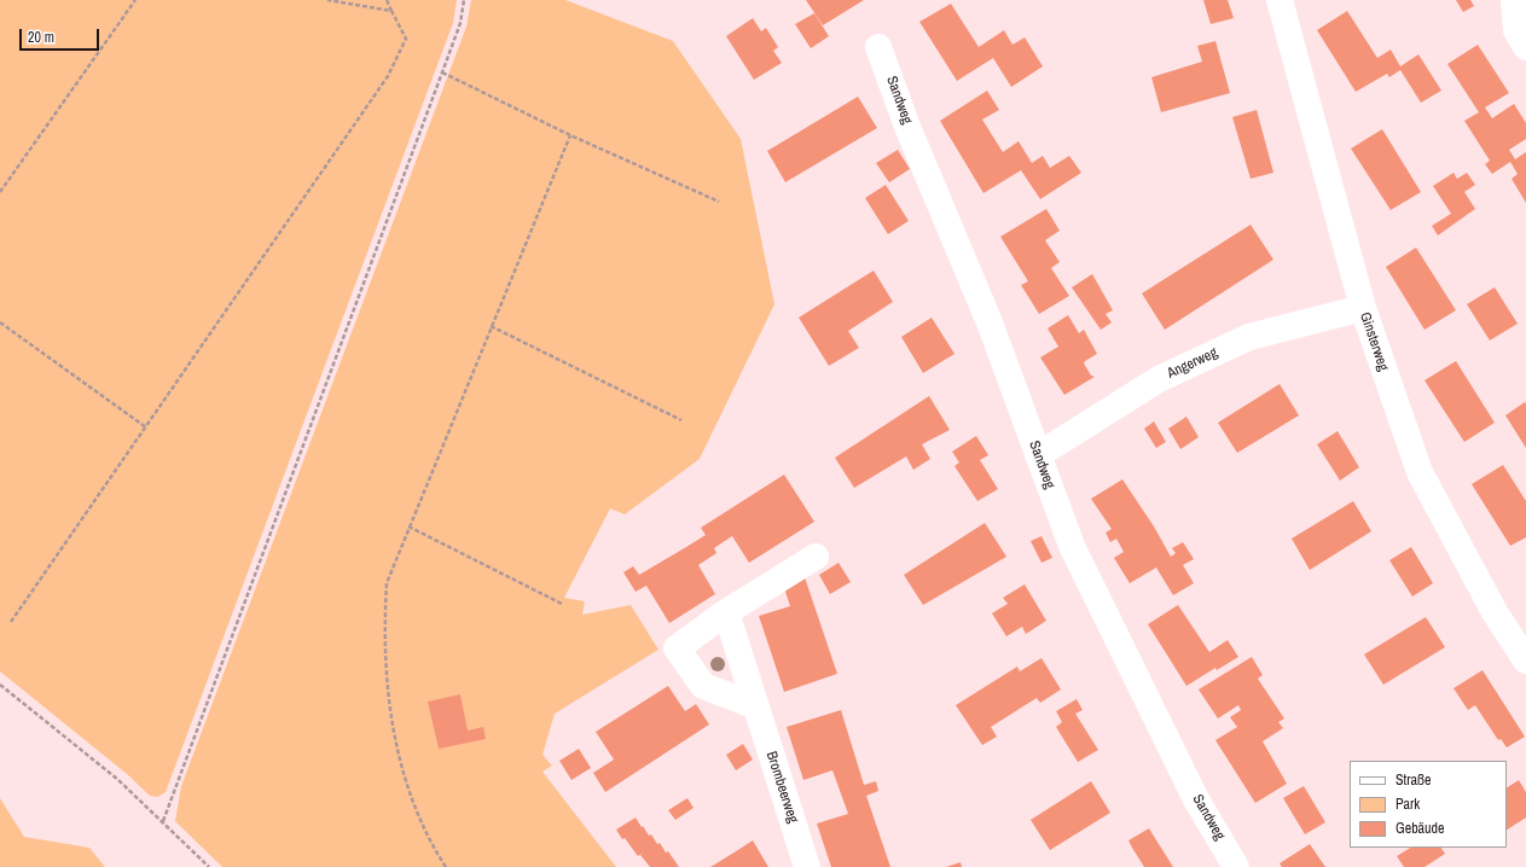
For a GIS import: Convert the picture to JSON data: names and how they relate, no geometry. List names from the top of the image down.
{
  "streets": {
    "street": [
      "Sandweg",
      "Ginsterweg",
      "Angerweg",
      "Brombeerweg"
    ]
  },
  "crossings": [
    ["Sandweg", "Angerweg"],
    ["Ginsterweg", "Angerweg"]
  ],
  "legend": ["Straße", "Park", "Gebäude"],
  "scale_bar": "20 m"
}
